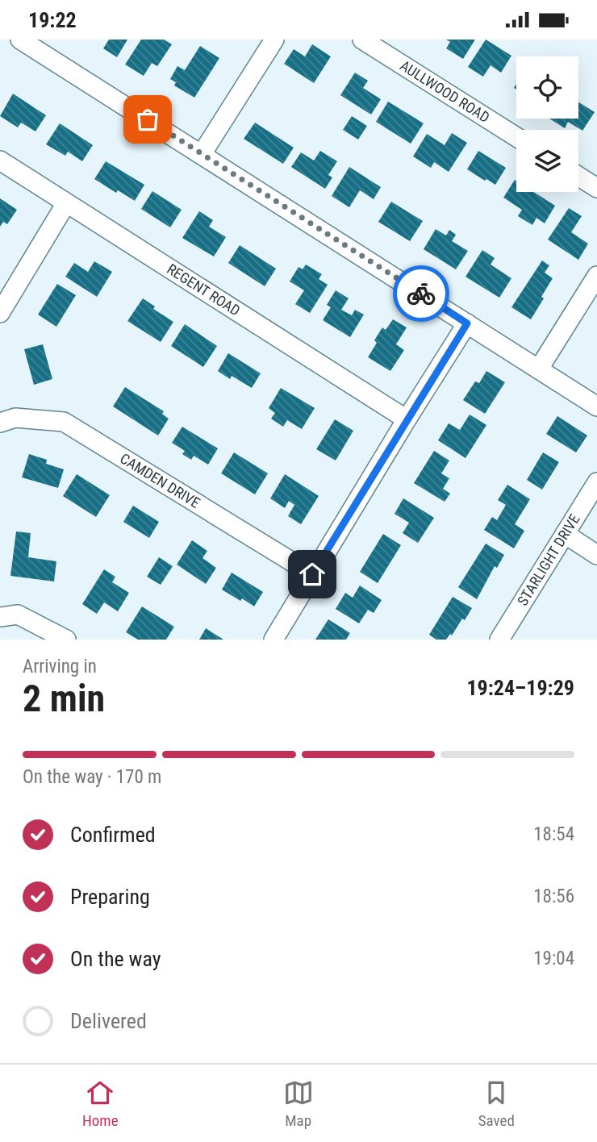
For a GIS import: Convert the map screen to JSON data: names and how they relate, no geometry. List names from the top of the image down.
{
  "streets": {
    "street": [
      "AULLWOOD ROAD",
      "REGENT ROAD",
      "CAMDEN DRIVE",
      "STARLIGHT DRIVE"
    ]
  },
  "page": {
    "status": "19:22",
    "heading": ["2 min", "Arriving in", "19:24–19:29"],
    "bar": "On the way · 170 m",
    "list": [
      ["Confirmed", "18:54"],
      ["Preparing", "18:56"],
      ["On the way", "19:04"],
      "Delivered"
    ],
    "tabs": ["Home", "Map", "Saved"]
  }
}
